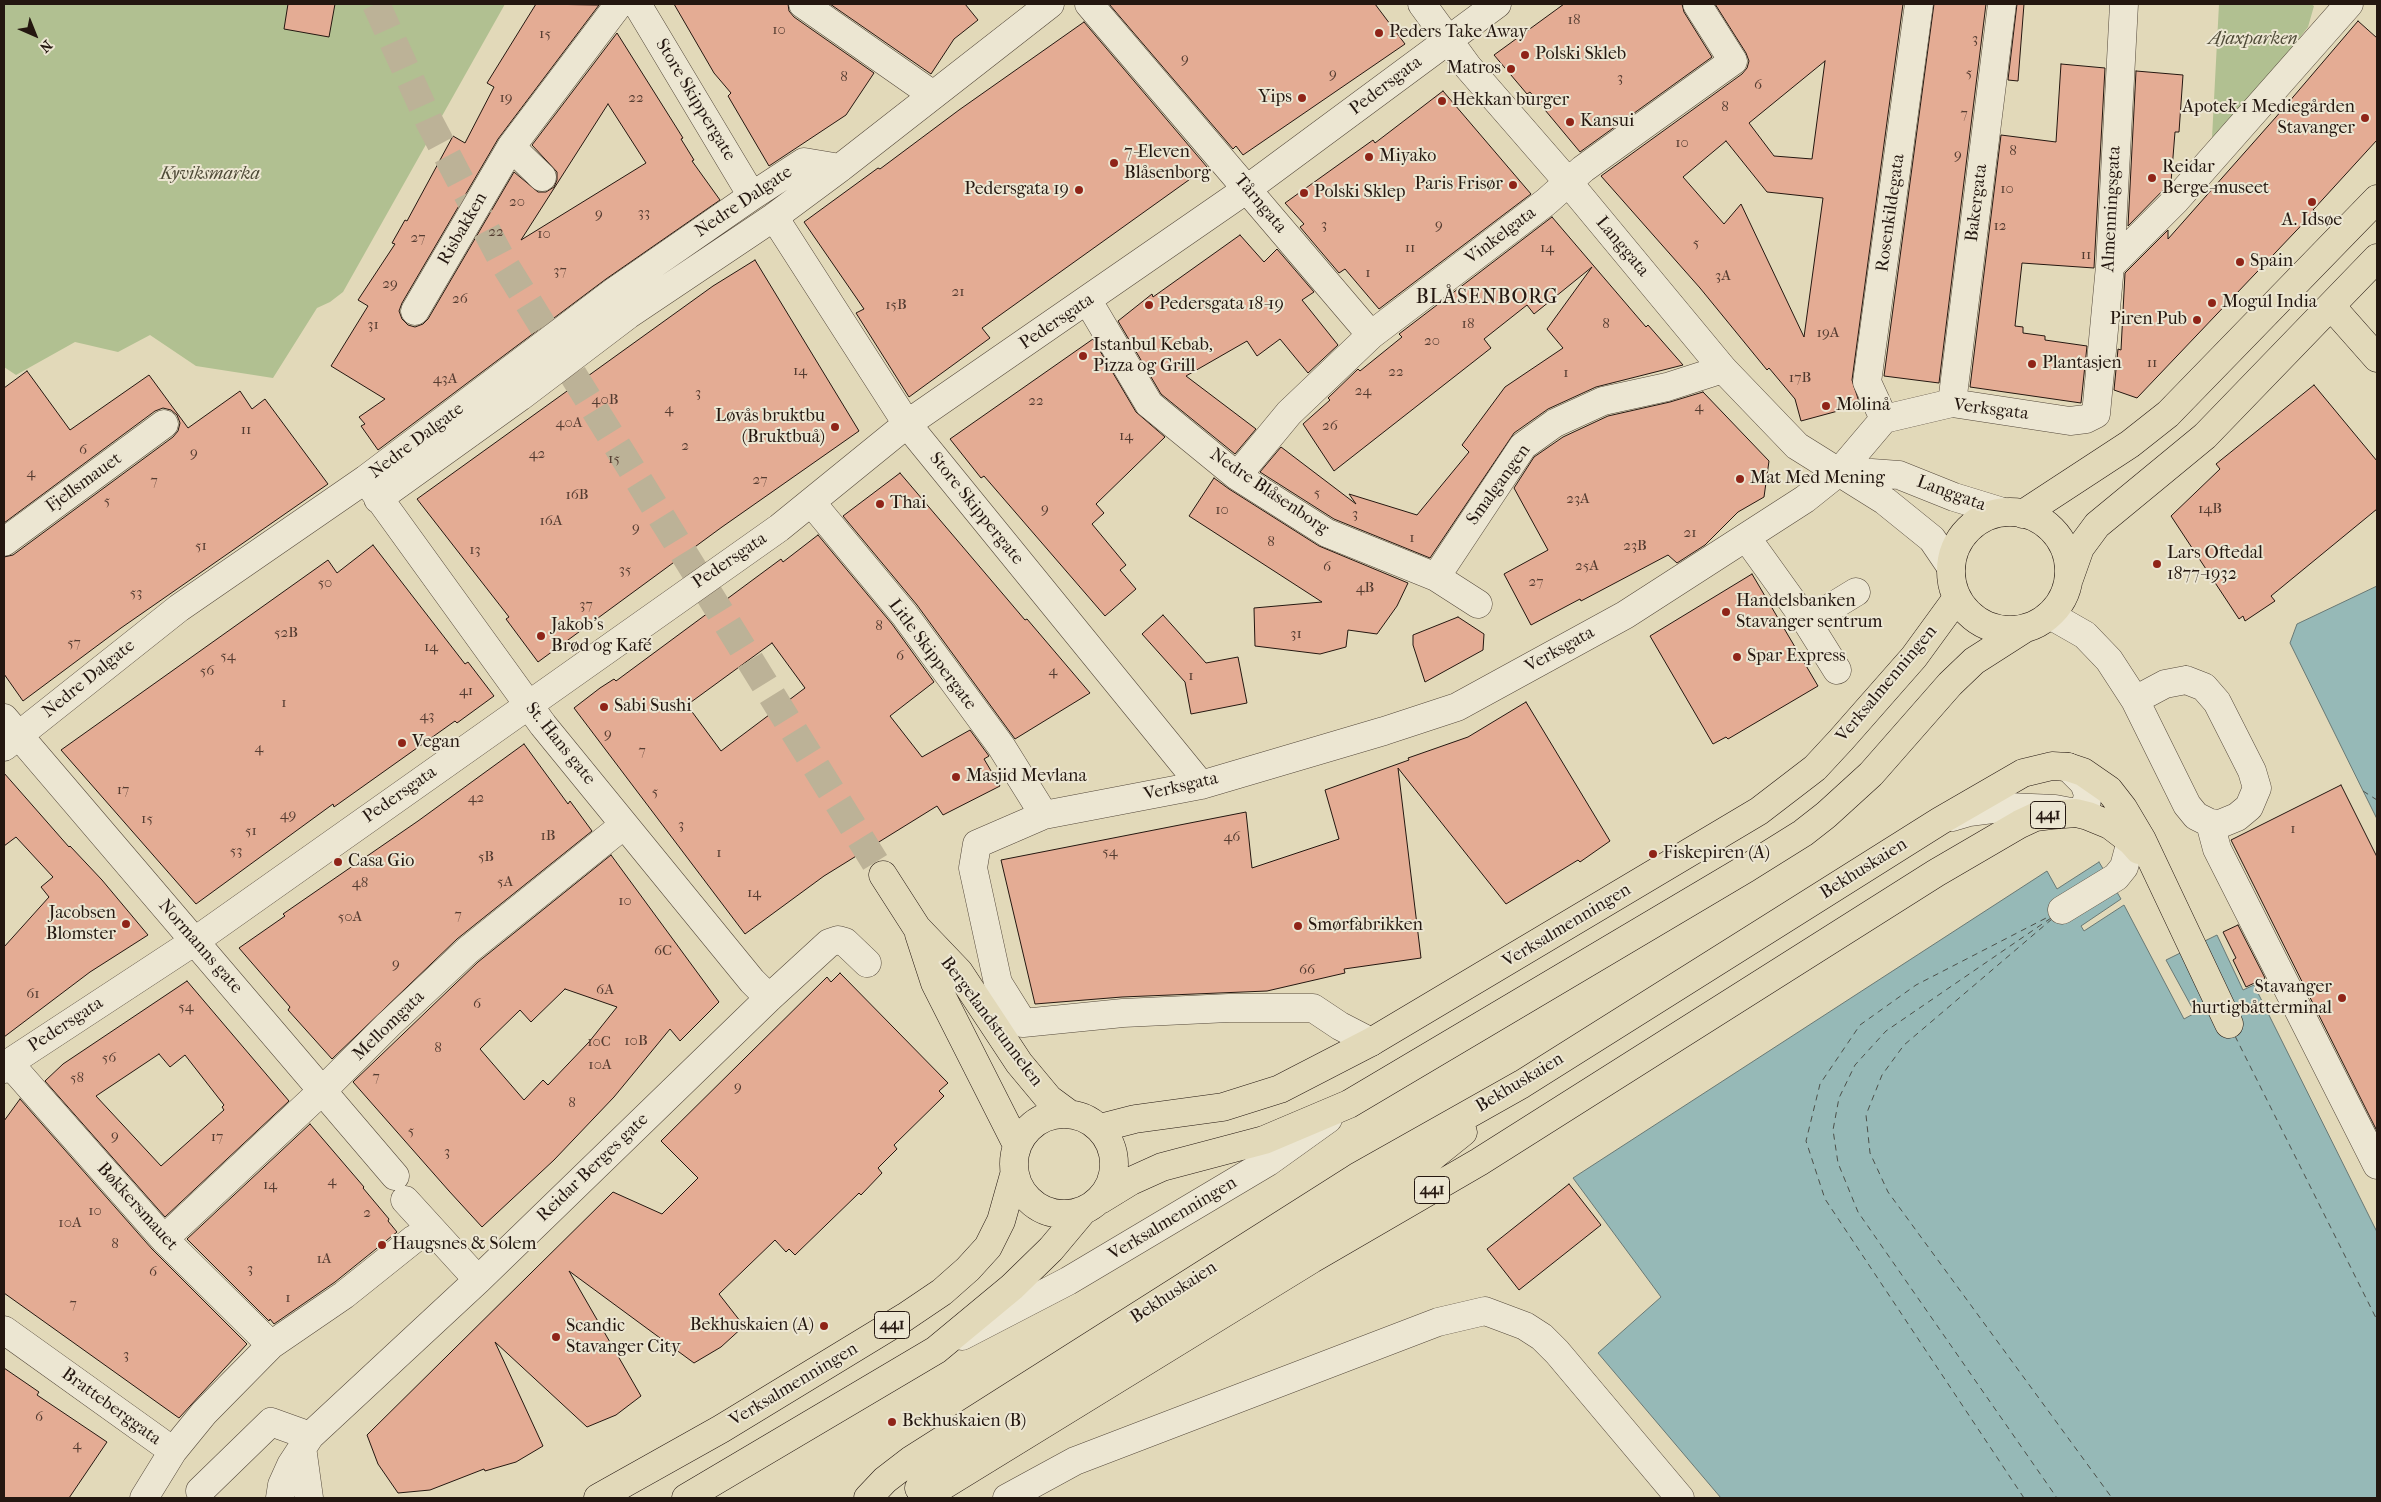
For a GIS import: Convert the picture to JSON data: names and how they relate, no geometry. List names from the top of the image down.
{
  "streets": {
    "main road": [
      "Verksalmenningen",
      "441",
      "Bekhuskaien",
      "Bergelandstunnelen"
    ],
    "street": [
      "Pedersgata",
      "Store Skippergate",
      "Nedre Dalgate",
      "Bakergata",
      "Tårngata",
      "Almenningsgata",
      "Rosenkildegata",
      "Risbakken",
      "Vinkelgata",
      "Langgata",
      "Verksgata",
      "Fjellsmauet",
      "Smalgangen",
      "Nedre Blåsenborg",
      "Litle Skippergate",
      "St. Hans gate",
      "Normanns gate",
      "Mellomgata",
      "Reidar Berges gate",
      "Bøkkersmauet",
      "Bratteberggata"
    ]
  },
  "crossings": [
    ["Pedersgata", "Store Skippergate"],
    ["Pedersgata", "Tårngata"],
    ["Pedersgata", "Langgata"],
    ["Pedersgata", "Nedre Blåsenborg"],
    ["Pedersgata", "Litle Skippergate"],
    ["Pedersgata", "St. Hans gate"],
    ["Pedersgata", "Normanns gate"],
    ["Pedersgata", "Bøkkersmauet"],
    ["Store Skippergate", "Nedre Dalgate"],
    ["Store Skippergate", "Verksgata"],
    ["Nedre Dalgate", "St. Hans gate"],
    ["Nedre Dalgate", "Normanns gate"],
    ["Bakergata", "Verksgata"],
    ["Tårngata", "Vinkelgata"],
    ["Almenningsgata", "Verksgata"],
    ["Rosenkildegata", "Verksgata"],
    ["Vinkelgata", "Langgata"],
    ["Vinkelgata", "Nedre Blåsenborg"],
    ["Langgata", "Verksgata"],
    ["Langgata", "Smalgangen"],
    ["Langgata", "Verksalmenningen"],
    ["Verksgata", "Litle Skippergate"],
    ["Verksgata", "Verksalmenningen"],
    ["Smalgangen", "Nedre Blåsenborg"],
    ["Verksalmenningen", "441"],
    ["Verksalmenningen", "Bergelandstunnelen"],
    ["St. Hans gate", "Mellomgata"],
    ["St. Hans gate", "Reidar Berges gate"],
    ["441", "Bergelandstunnelen"],
    ["Normanns gate", "Mellomgata"],
    ["Normanns gate", "Reidar Berges gate"],
    ["Mellomgata", "Bøkkersmauet"]
  ],
  "districts": ["BLÅSENBORG"],
  "parks": ["Ajaxparken", "Kyviksmarka"],
  "places": [
    "Peders Take Away",
    "Polski Skleb",
    "Matros",
    "Yips",
    "Hekkan burger",
    "Apotek 1 Mediegården Stavanger",
    "Kansui",
    "Miyako",
    "7-Eleven Blåsenborg",
    "Reidar Berge-museet",
    "Paris Frisør",
    "Pedersgata 19",
    "Polski Sklep",
    "A. Idsøe",
    "Spain",
    "Mogul India",
    "Pedersgata 18-19",
    "Piren Pub",
    "Istanbul Kebab, Pizza og Grill",
    "Plantasjen",
    "Molinå",
    "Løvås bruktbu (Bruktbuå)",
    "Mat Med Mening",
    "Thai",
    "Lars Oftedal 1877-1932",
    "Handelsbanken Stavanger sentrum",
    "Jakob's Brød og Kafé",
    "Spar Express",
    "Sabi Sushi",
    "Vegan",
    "Masjid Mevlana",
    "Fiskepiren (A)",
    "Casa Gio",
    "Jacobsen Blomster",
    "Smørfabrikken",
    "Stavanger hurtigbåtterminal",
    "Haugsnes & Solem",
    "Bekhuskaien (A)",
    "Scandic Stavanger City",
    "Bekhuskaien (B)"
  ],
  "house_numbers": [
    "18",
    "10",
    "15",
    "3",
    "9",
    "5",
    "9",
    "8",
    "3",
    "6",
    "19",
    "22",
    "8",
    "7",
    "10",
    "8",
    "9",
    "10",
    "20",
    "33",
    "9",
    "3",
    "9",
    "12",
    "22",
    "10",
    "27",
    "5",
    "11",
    "14",
    "11",
    "37",
    "1",
    "3A",
    "29",
    "21",
    "26",
    "15B",
    "18",
    "8",
    "31",
    "19A",
    "20",
    "11",
    "14",
    "22",
    "1",
    "17B",
    "43A",
    "24",
    "3",
    "40B",
    "22",
    "4",
    "4",
    "40A",
    "26",
    "11",
    "14",
    "2",
    "6",
    "9",
    "42",
    "15",
    "4",
    "27",
    "7",
    "5",
    "16B",
    "23A",
    "5",
    "9",
    "14B",
    "10",
    "3",
    "16A",
    "9",
    "21",
    "1",
    "8",
    "51",
    "23B",
    "13",
    "25A",
    "6",
    "35",
    "27",
    "50",
    "4B",
    "53",
    "37",
    "8",
    "52B",
    "31",
    "57",
    "14",
    "54",
    "6",
    "56",
    "4",
    "1",
    "41",
    "1",
    "43",
    "9",
    "4",
    "7",
    "17",
    "5",
    "42",
    "49",
    "15",
    "3",
    "1",
    "51",
    "1B",
    "46",
    "53",
    "54",
    "1",
    "5B",
    "5A",
    "48",
    "14",
    "10",
    "7",
    "50A",
    "6C",
    "9",
    "66",
    "6A",
    "61",
    "6",
    "54",
    "10B",
    "10C",
    "8",
    "56",
    "10A",
    "7",
    "58",
    "9",
    "8",
    "5",
    "9",
    "17",
    "3",
    "4",
    "14",
    "10",
    "2",
    "10A",
    "8",
    "1A",
    "3",
    "6",
    "1",
    "7",
    "3",
    "6",
    "4"
  ],
  "north": "bottom right"
}
